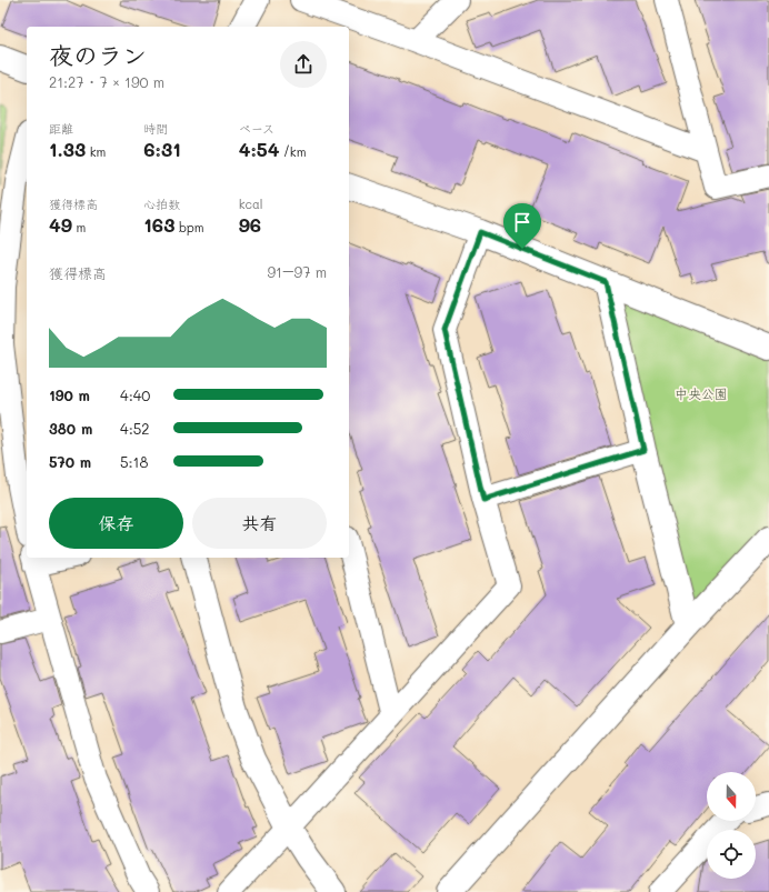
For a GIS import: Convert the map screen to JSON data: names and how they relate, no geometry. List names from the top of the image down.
{
  "parks": ["中央公園"],
  "north": "bottom",
  "page": {
    "heading": ["夜のラン", "21:27 · 7 × 190 m"],
    "stats": [
      ["距離", "1.33 km"],
      ["時間", "6:31"],
      ["ペース", "4:54 /km"],
      ["獲得標高", "49 m"],
      ["心拍数", "163 bpm"],
      ["kcal", "96"]
    ],
    "chart": ["獲得標高", "91–97 m"],
    "list": [
      {
        "name": "190 m",
        "note": "4:40"
      },
      {
        "name": "380 m",
        "note": "4:52"
      },
      {
        "name": "570 m",
        "note": "5:18"
      }
    ],
    "buttons": ["保存", "共有"]
  }
}
